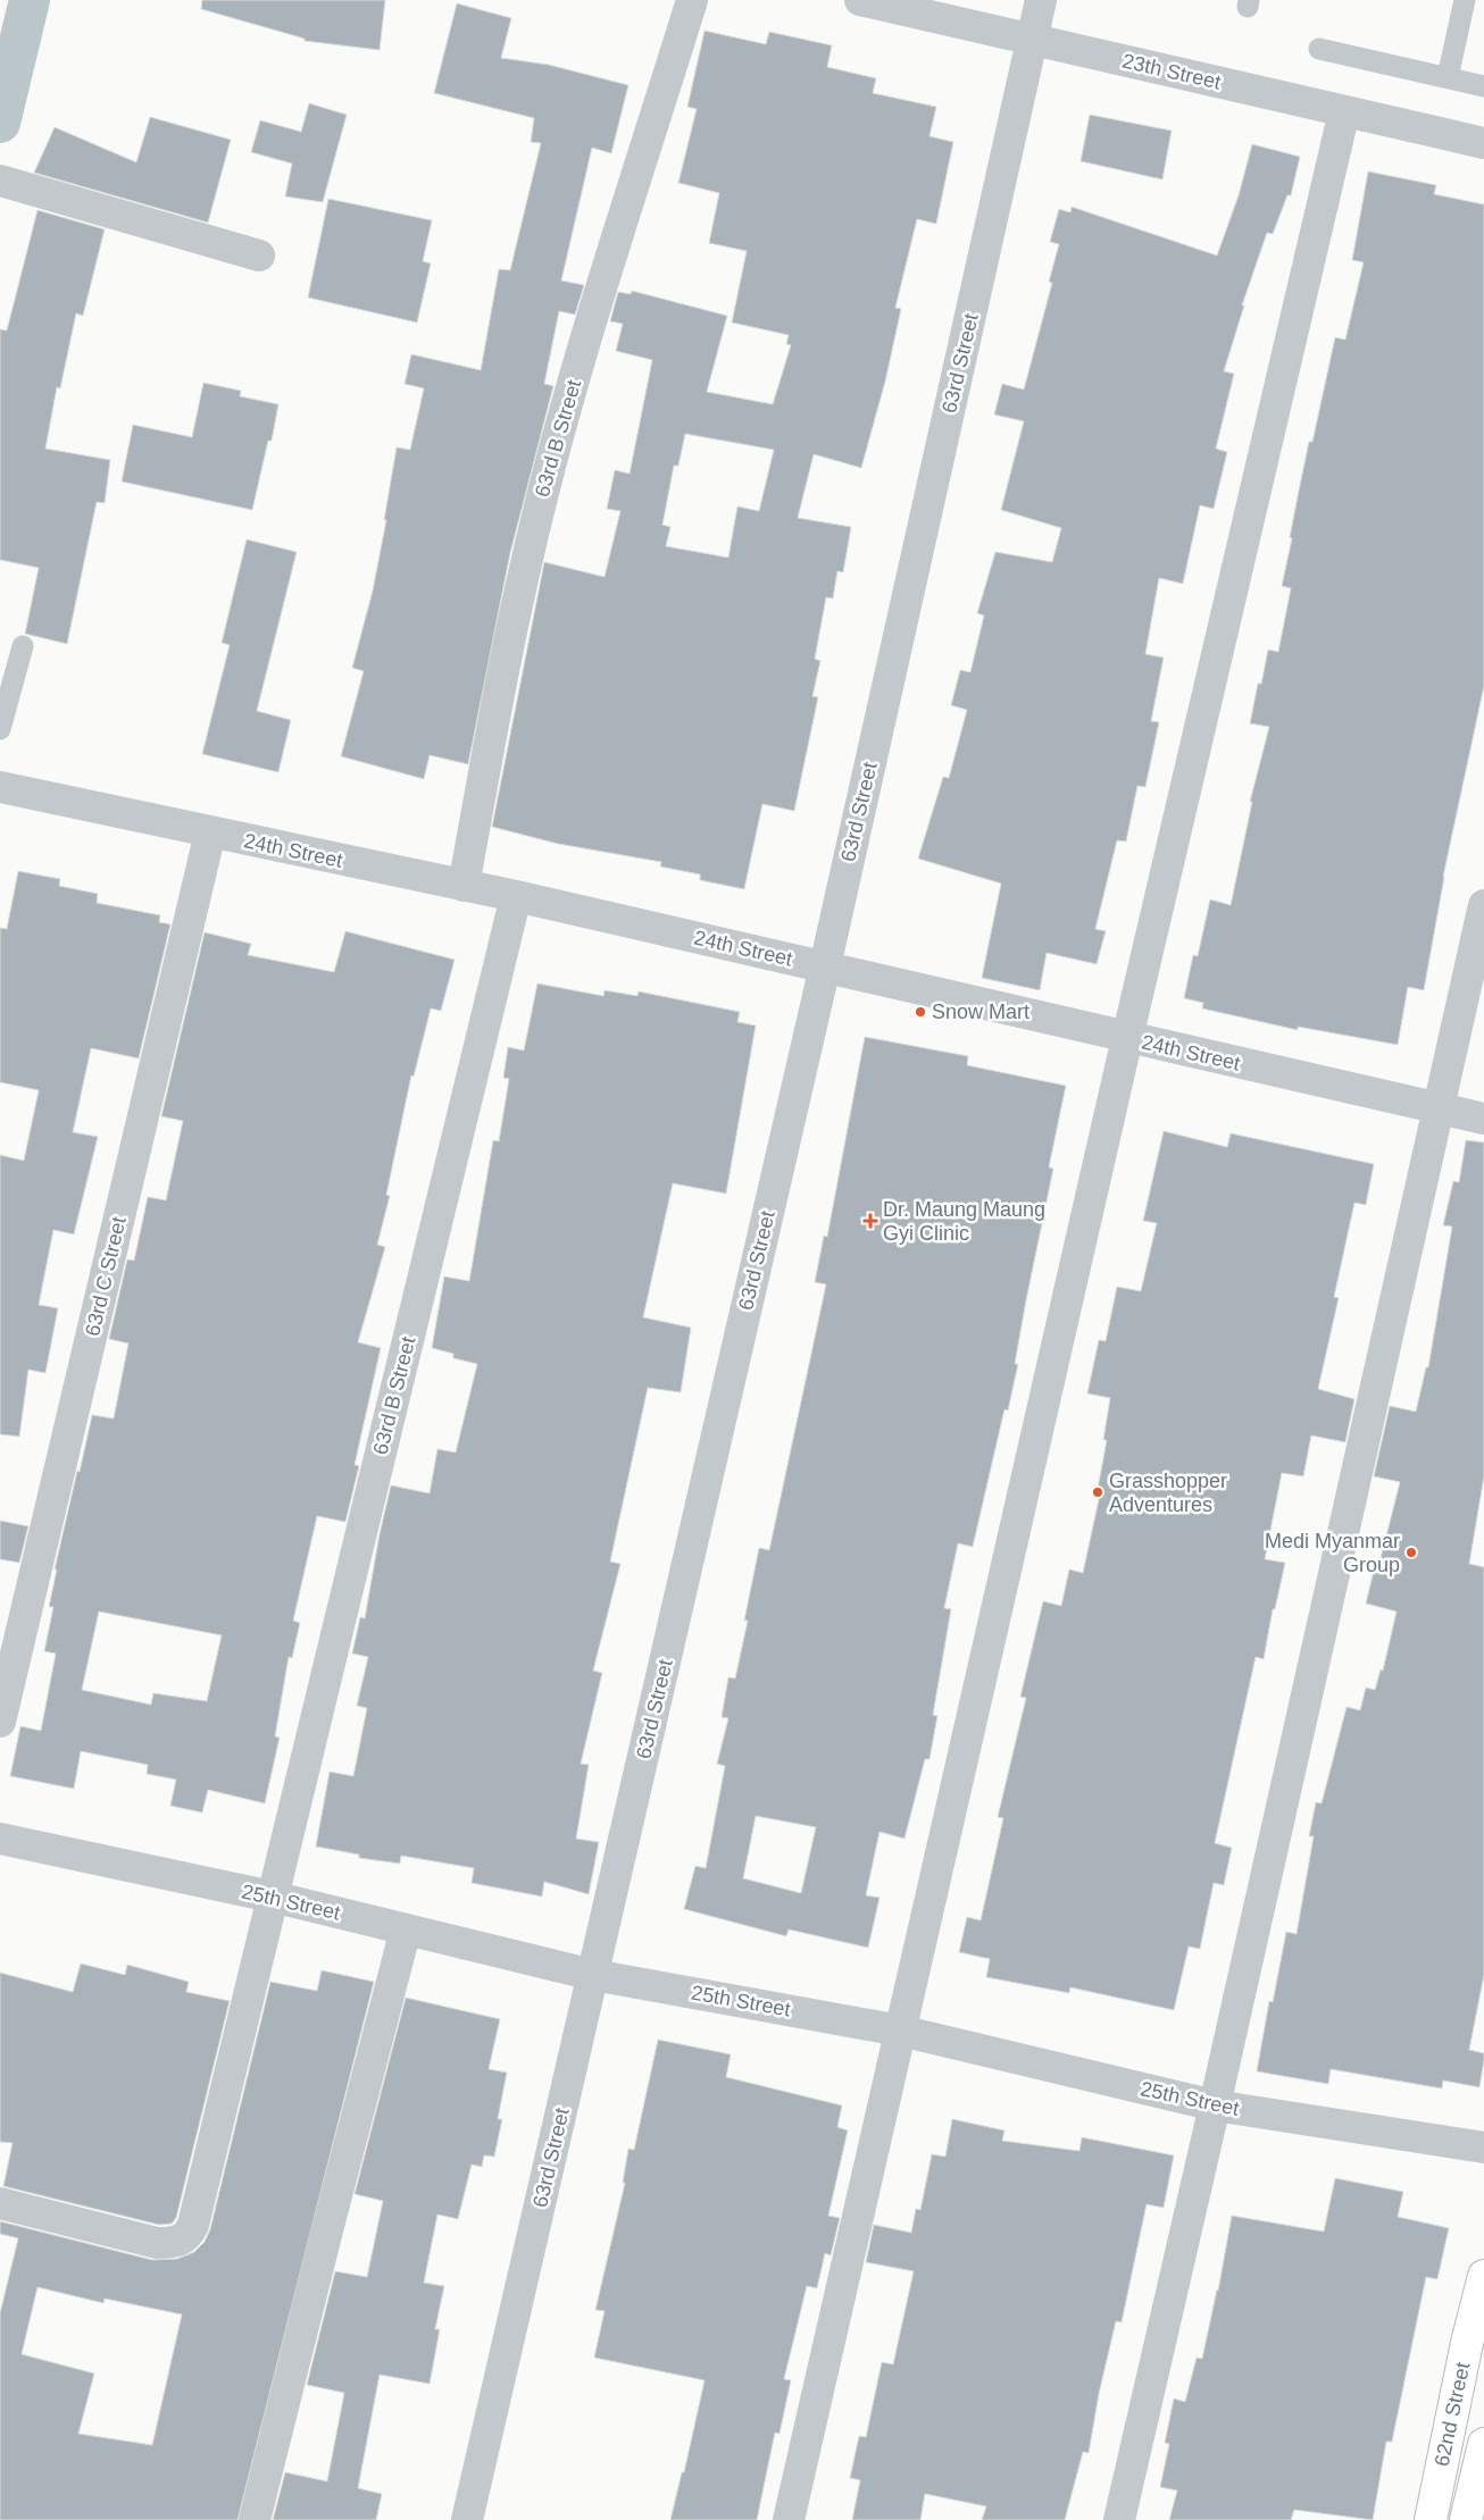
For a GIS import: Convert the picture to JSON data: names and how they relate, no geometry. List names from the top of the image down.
{
  "streets": {
    "main road": ["62nd Street"],
    "street": [
      "23th Street",
      "63rd Street",
      "63rd B Street",
      "24th Street",
      "63rd C Street",
      "25th Street"
    ]
  },
  "crossings": [
    ["23th Street", "63rd Street"],
    ["63rd Street", "24th Street"],
    ["63rd Street", "25th Street"],
    ["63rd B Street", "24th Street"],
    ["63rd B Street", "25th Street"],
    ["24th Street", "63rd C Street"]
  ],
  "places": {
    "other": ["Snow Mart", "Grasshopper Adventures", "Medi Myanmar Group"],
    "health": ["Dr. Maung Maung Gyi Clinic"]
  }
}
